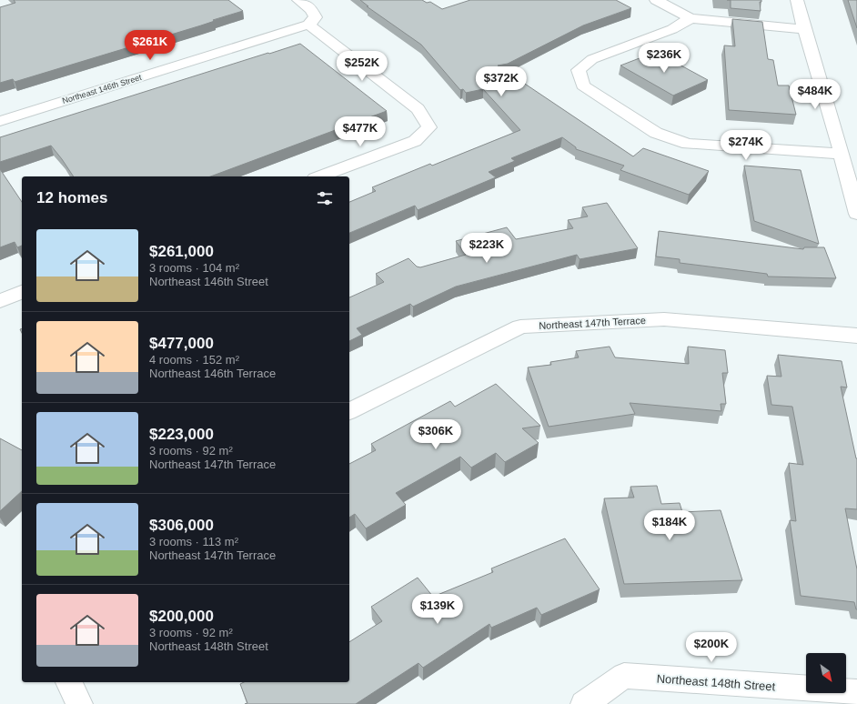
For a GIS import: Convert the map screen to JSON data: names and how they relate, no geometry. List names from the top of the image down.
{
  "streets": {
    "street": ["Northeast 146th Street", "Northeast 147th Terrace", "Northeast 148th Street"]
  },
  "north": "bottom right",
  "page": {
    "price": [
      "$261K",
      "$236K",
      "$252K",
      "$372K",
      "$484K",
      "$477K",
      "$274K",
      "$223K",
      "$306K",
      "$184K",
      "$139K",
      "$200K"
    ],
    "heading": "12 homes",
    "list": [
      {
        "name": "$261,000",
        "note": "3 rooms · 104 m² · Northeast 146th Street"
      },
      {
        "name": "$477,000",
        "note": "4 rooms · 152 m² · Northeast 146th Terrace"
      },
      {
        "name": "$223,000",
        "note": "3 rooms · 92 m² · Northeast 147th Terrace"
      },
      {
        "name": "$306,000",
        "note": "3 rooms · 113 m² · Northeast 147th Terrace"
      },
      {
        "name": "$200,000",
        "note": "3 rooms · 92 m² · Northeast 148th Street"
      }
    ]
  }
}
